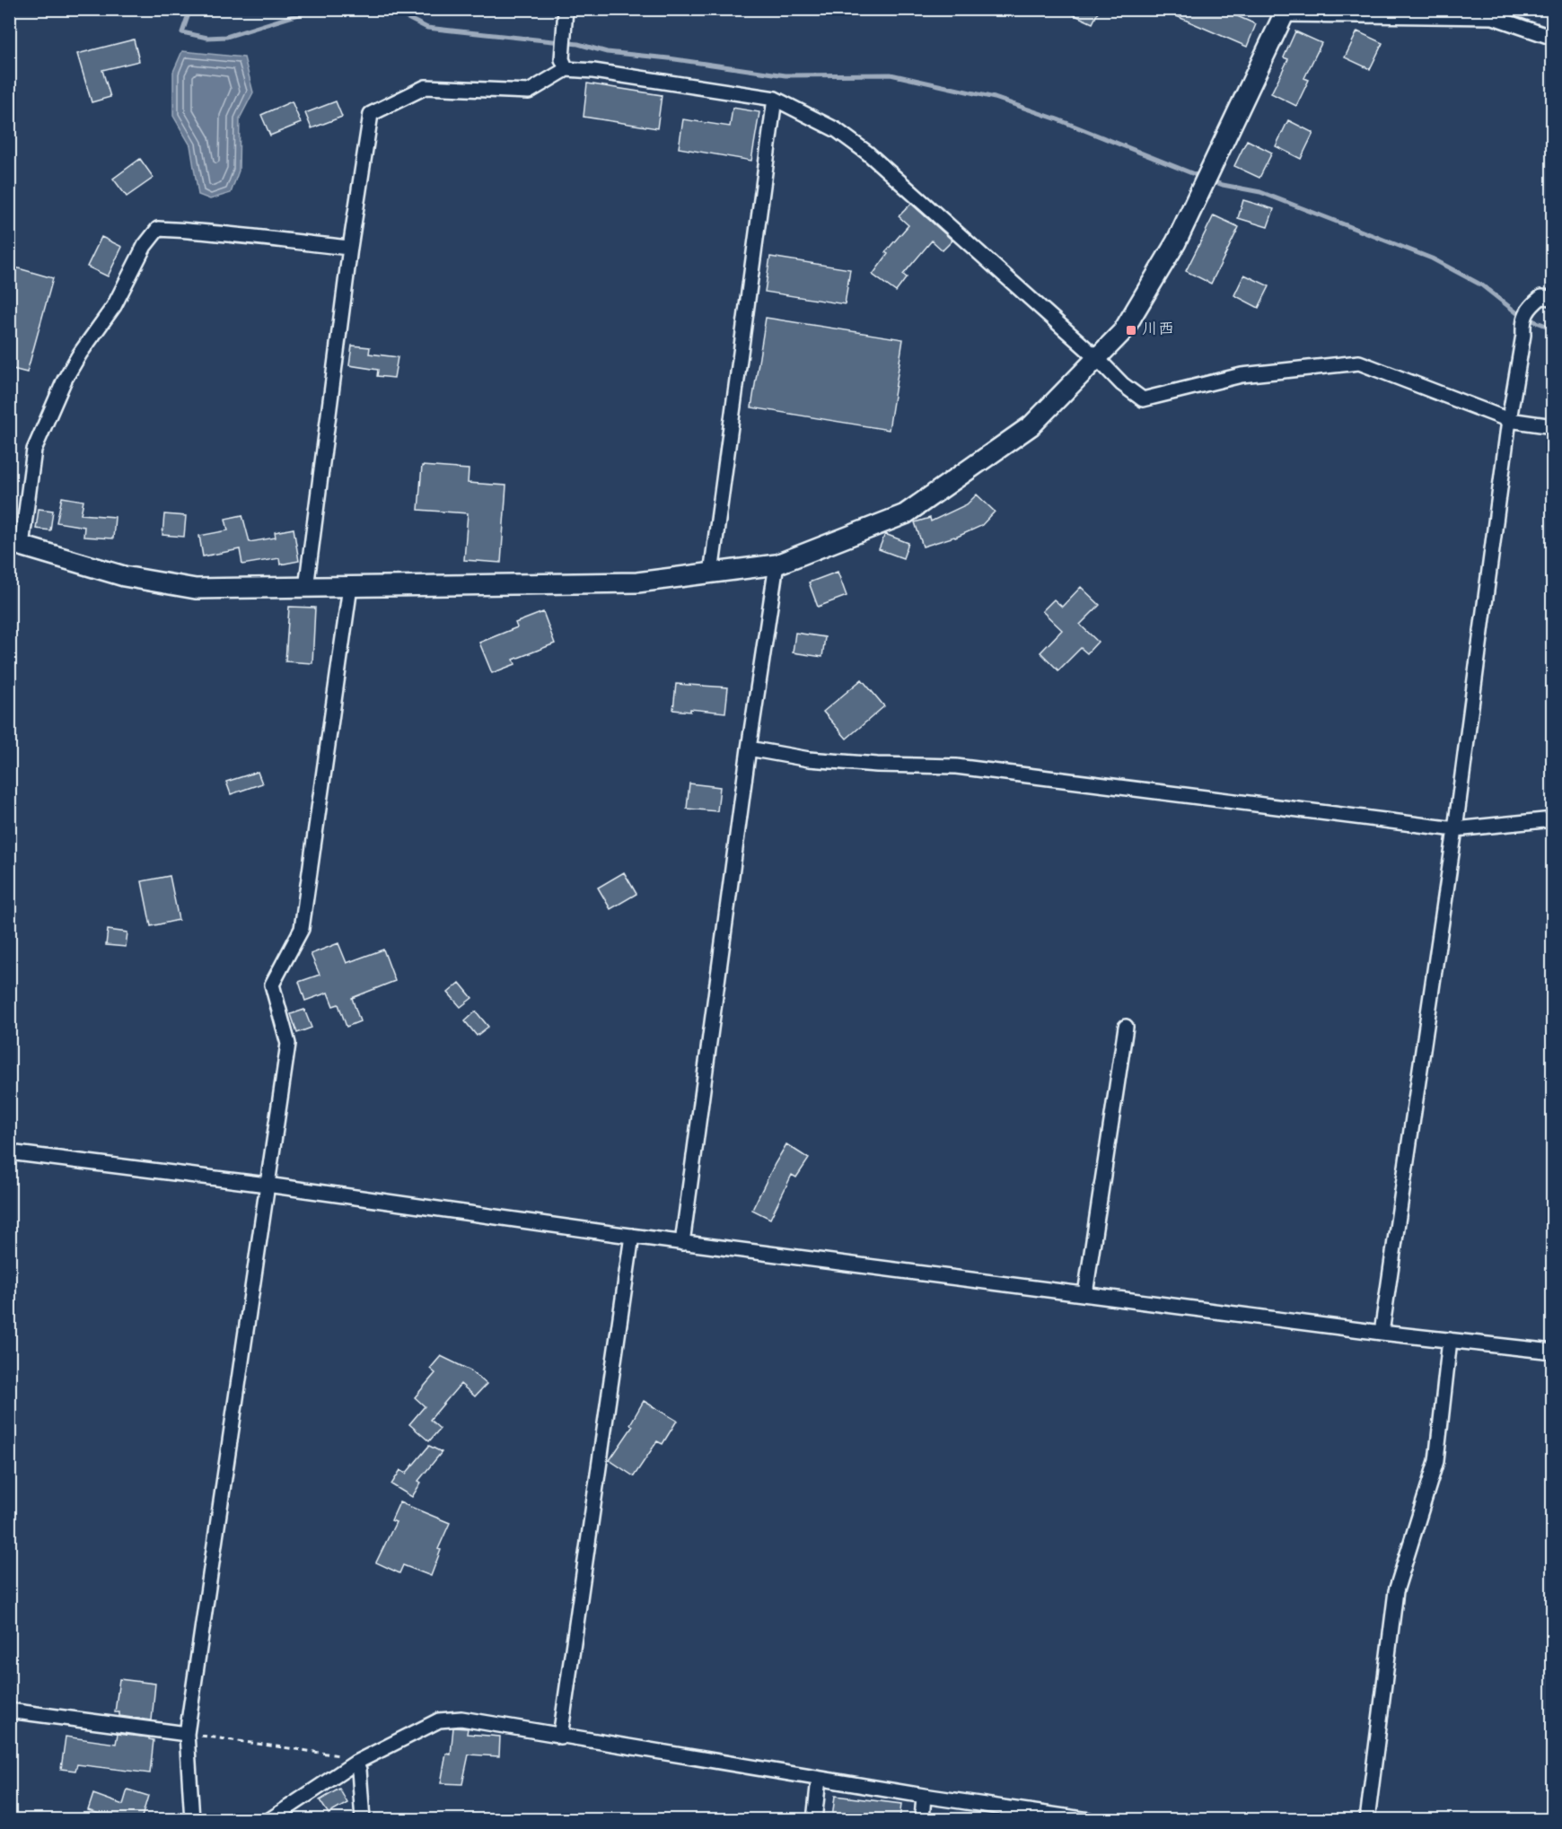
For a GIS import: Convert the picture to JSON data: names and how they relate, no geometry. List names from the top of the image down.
{
  "places": {
    "transit": ["川西"]
  }
}
